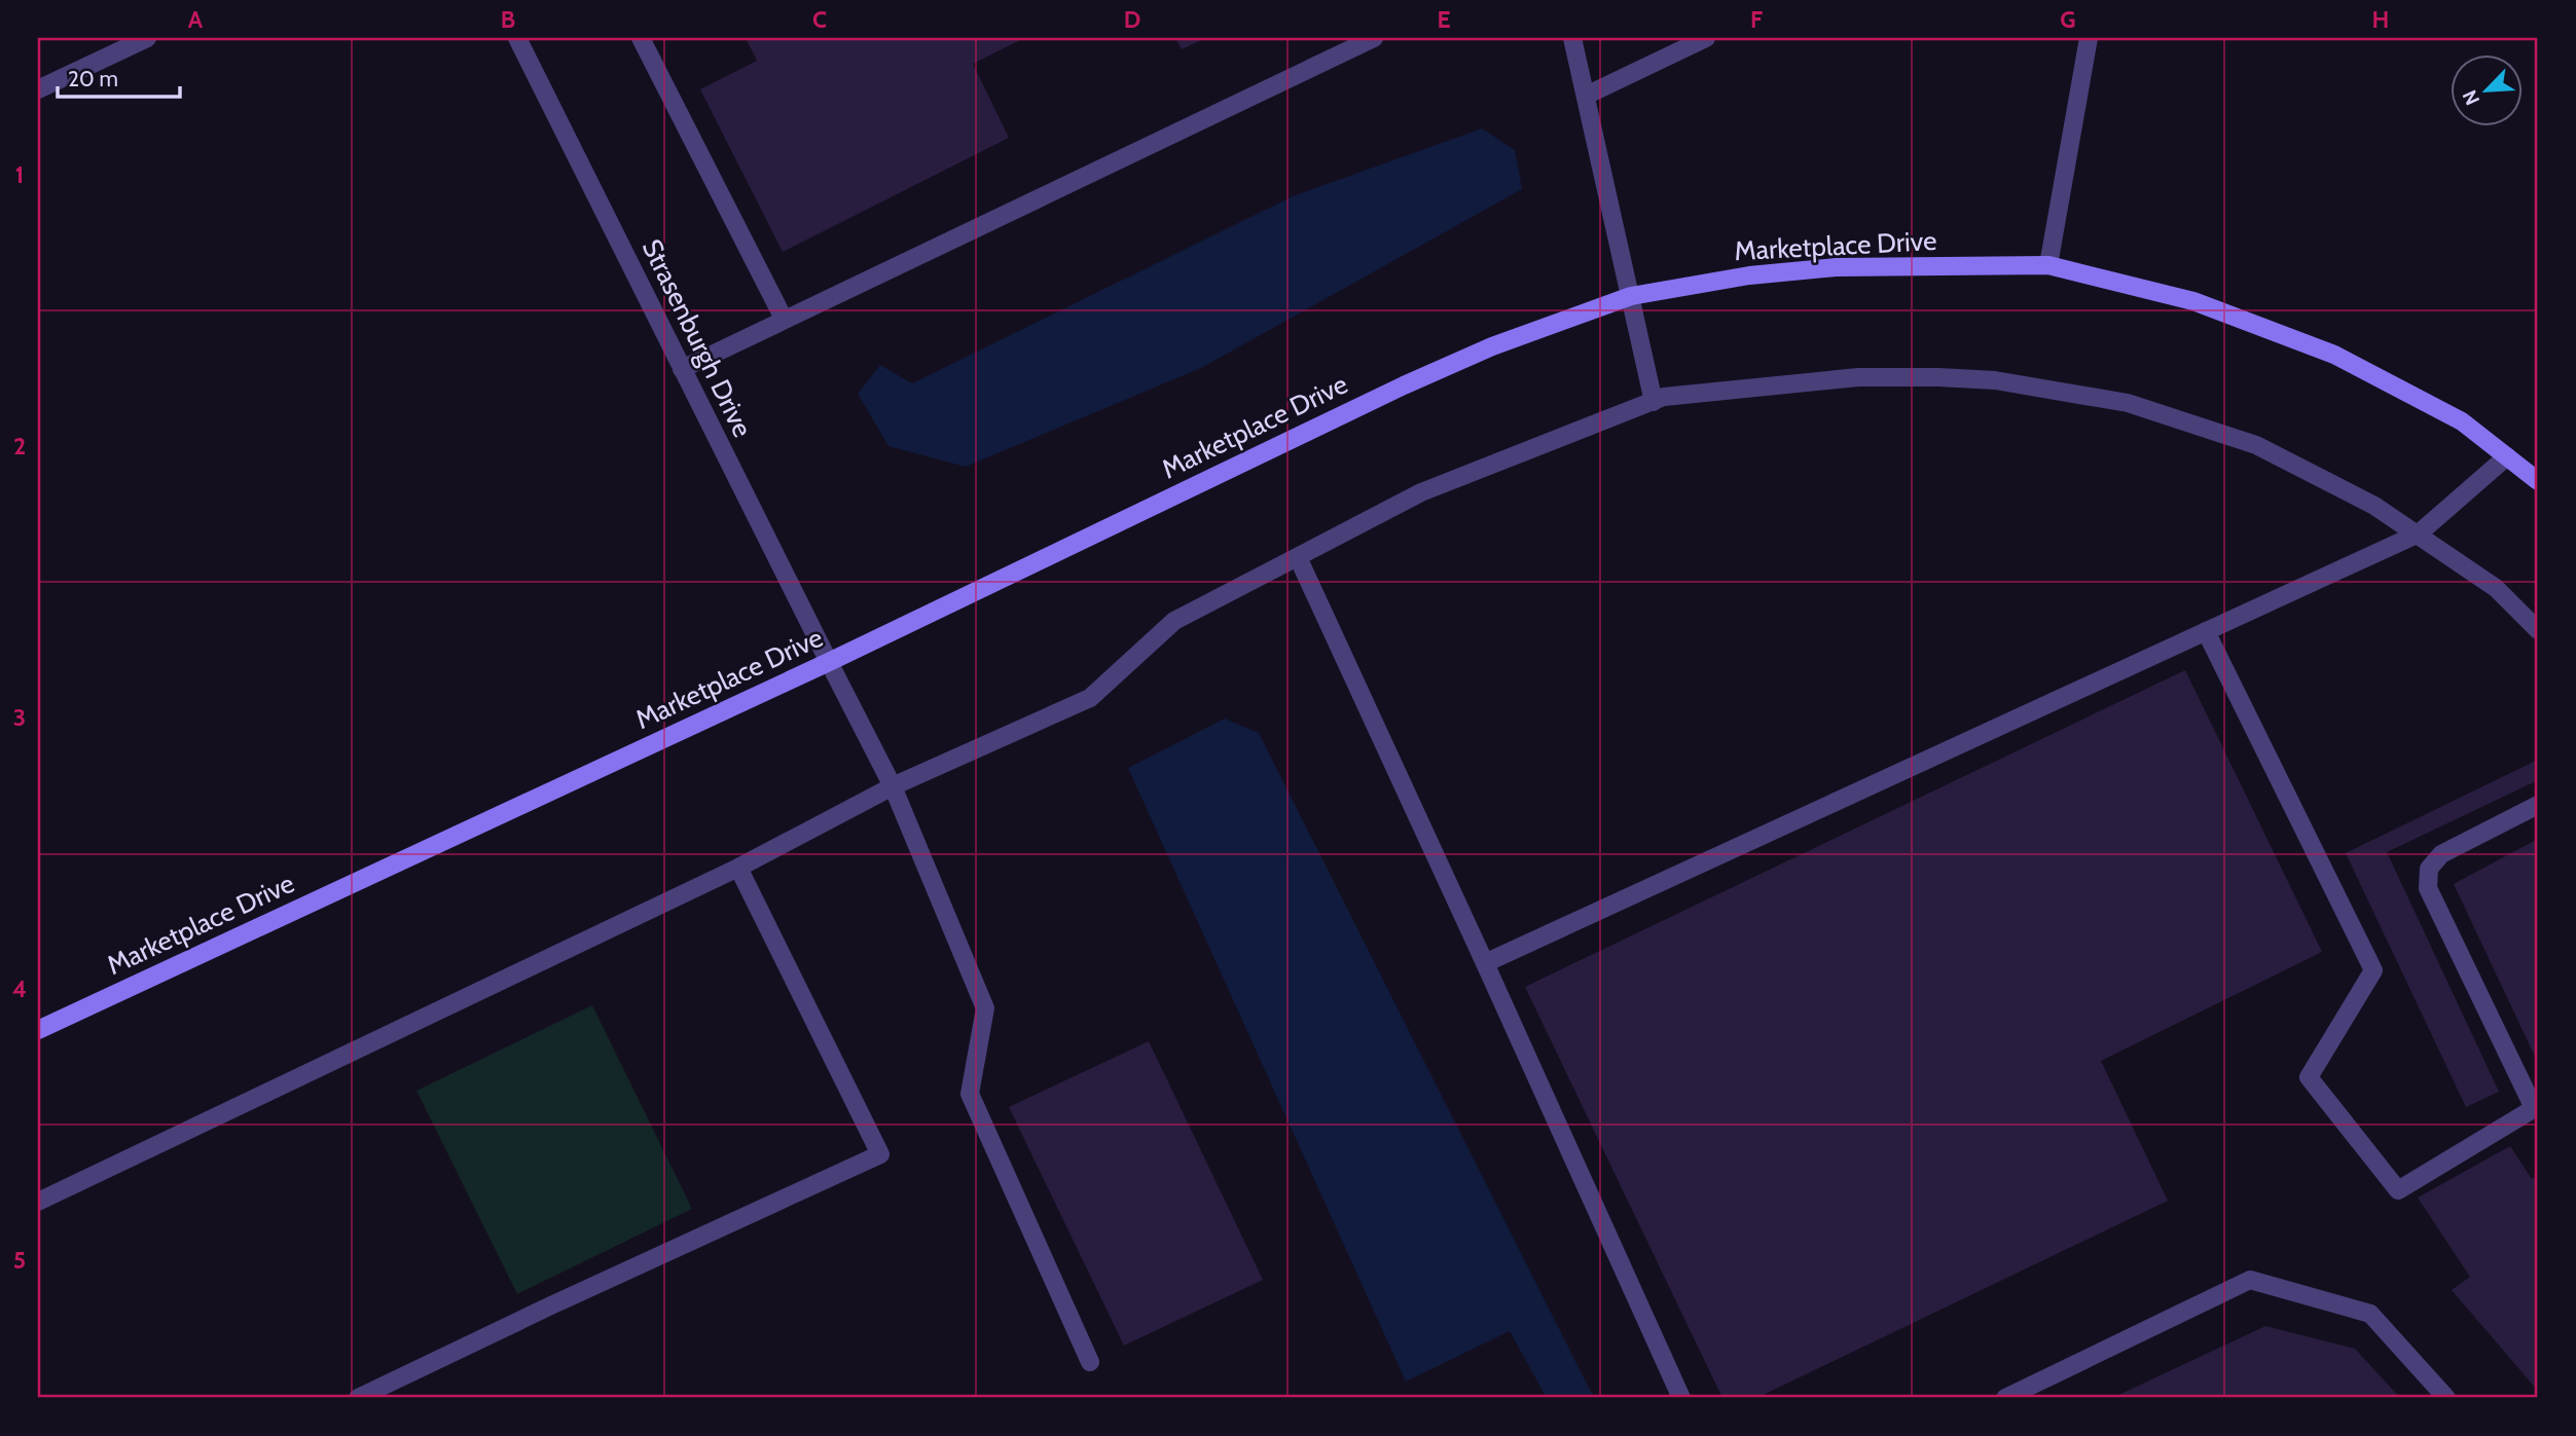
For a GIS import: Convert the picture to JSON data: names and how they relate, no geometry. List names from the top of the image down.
{
  "streets": {
    "street": ["Marketplace Drive", "Strasenburgh Drive"]
  },
  "crossings": [
    ["Marketplace Drive", "Strasenburgh Drive"]
  ],
  "scale_bar": "20 m",
  "north": "bottom left",
  "grid": {
    "columns": [
      "A",
      "B",
      "C",
      "D",
      "E",
      "F",
      "G",
      "H"
    ],
    "rows": [
      "1",
      "2",
      "3",
      "4",
      "5"
    ]
  }
}
